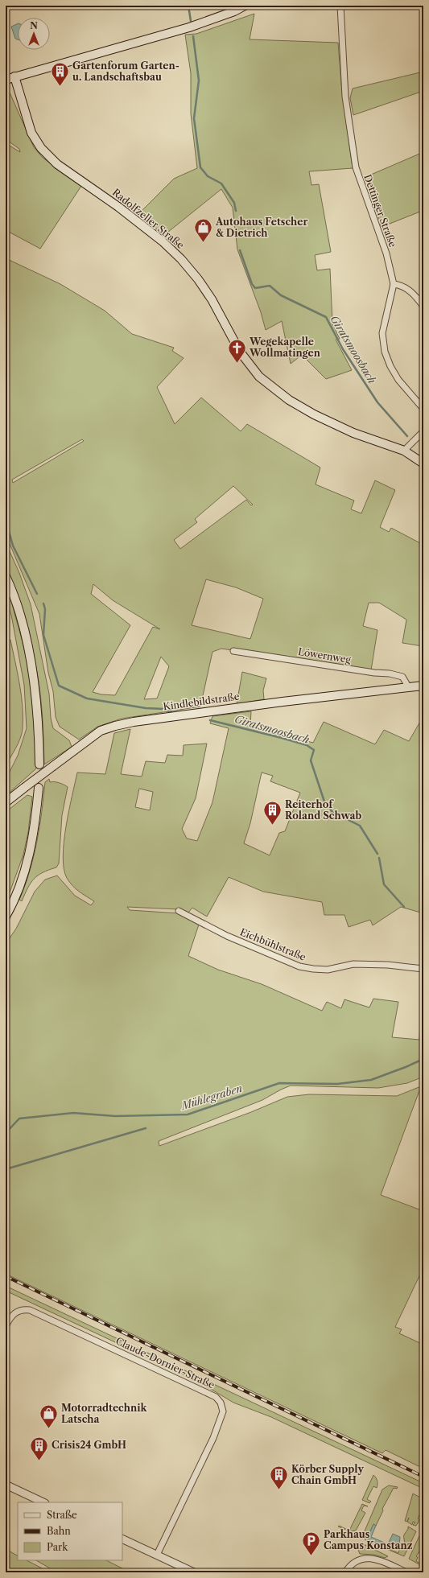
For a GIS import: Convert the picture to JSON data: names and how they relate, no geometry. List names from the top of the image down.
{
  "streets": {
    "main road": ["Radolfzeller Straße", "Kindlebildstraße"],
    "street": [
      "Dettinger Straße",
      "Löwernweg",
      "Eichbühlstraße",
      "Claude-Dornier-Straße"
    ]
  },
  "crossings": [
    ["Löwernweg", "Kindlebildstraße"]
  ],
  "water": ["Giratsmoosbach", "Mühlegraben"],
  "places": {
    "building": [
      "Gartenforum Garten- u. Landschaftsbau",
      "Reiterhof Roland Schwab",
      "Crisis24 GmbH",
      "Körber Supply Chain GmbH"
    ],
    "shop": ["Autohaus Fetscher & Dietrich", "Motorradtechnik Latscha"],
    "church": ["Wegekapelle Wollmatingen"],
    "parking": ["Parkhaus Campus Konstanz"]
  },
  "legend": ["Straße", "Bahn", "Park"],
  "north": "top"
}
